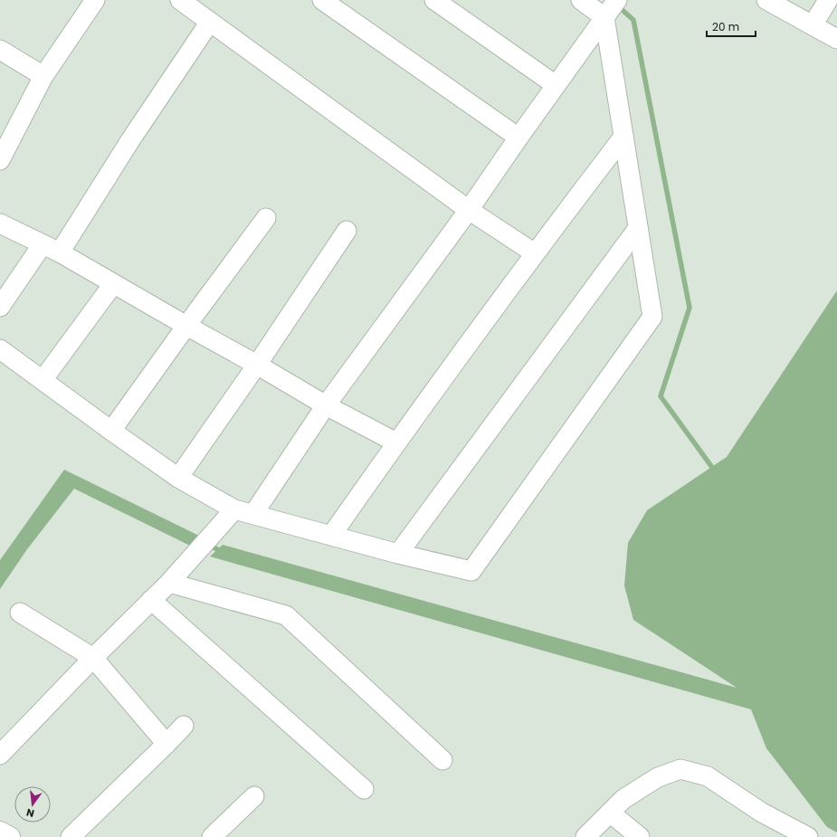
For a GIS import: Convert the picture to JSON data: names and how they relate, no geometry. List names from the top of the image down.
{
  "scale_bar": "20 m",
  "north": "bottom"
}
